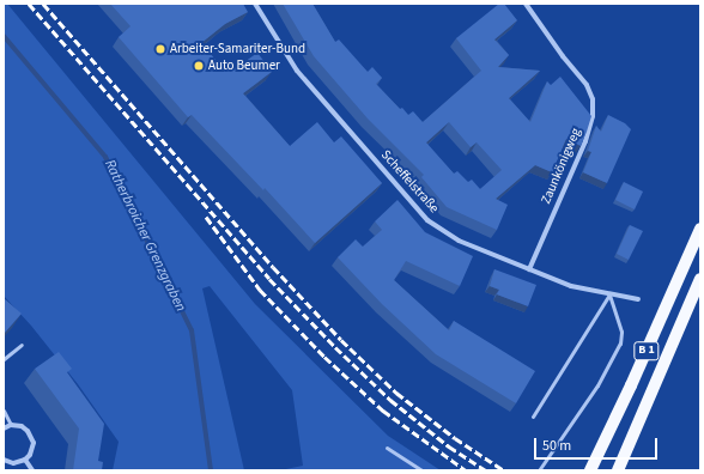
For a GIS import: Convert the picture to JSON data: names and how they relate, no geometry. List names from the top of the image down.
{
  "streets": {
    "main road": ["B 1"],
    "street": ["Zaunkönigweg", "Scheffelstraße"]
  },
  "crossings": [
    ["Zaunkönigweg", "Scheffelstraße"]
  ],
  "water": ["Ratherbroicher Grenzgraben"],
  "places": ["Arbeiter-Samariter-Bund", "Auto Beumer"],
  "scale_bar": "50 m"
}
